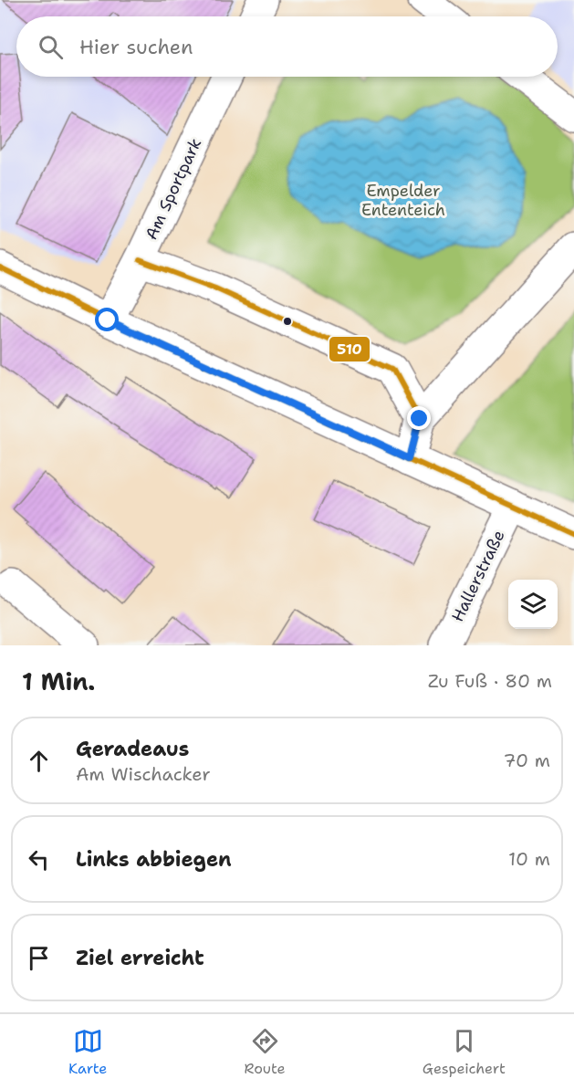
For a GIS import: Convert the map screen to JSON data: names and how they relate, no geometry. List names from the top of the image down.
{
  "streets": {
    "street": ["Am Sportpark", "Hallerstraße"]
  },
  "parks": ["Empelder Ententeich"],
  "lines": ["transit line 510"],
  "page": {
    "search": "Hier suchen",
    "heading": ["1 Min.", "Zu Fuß · 80 m"],
    "list": [
      ["Geradeaus", "Am Wischacker", "70 m"],
      ["Links abbiegen", "10 m"],
      "Ziel erreicht"
    ],
    "nav": ["Karte", "Route", "Gespeichert"]
  }
}
